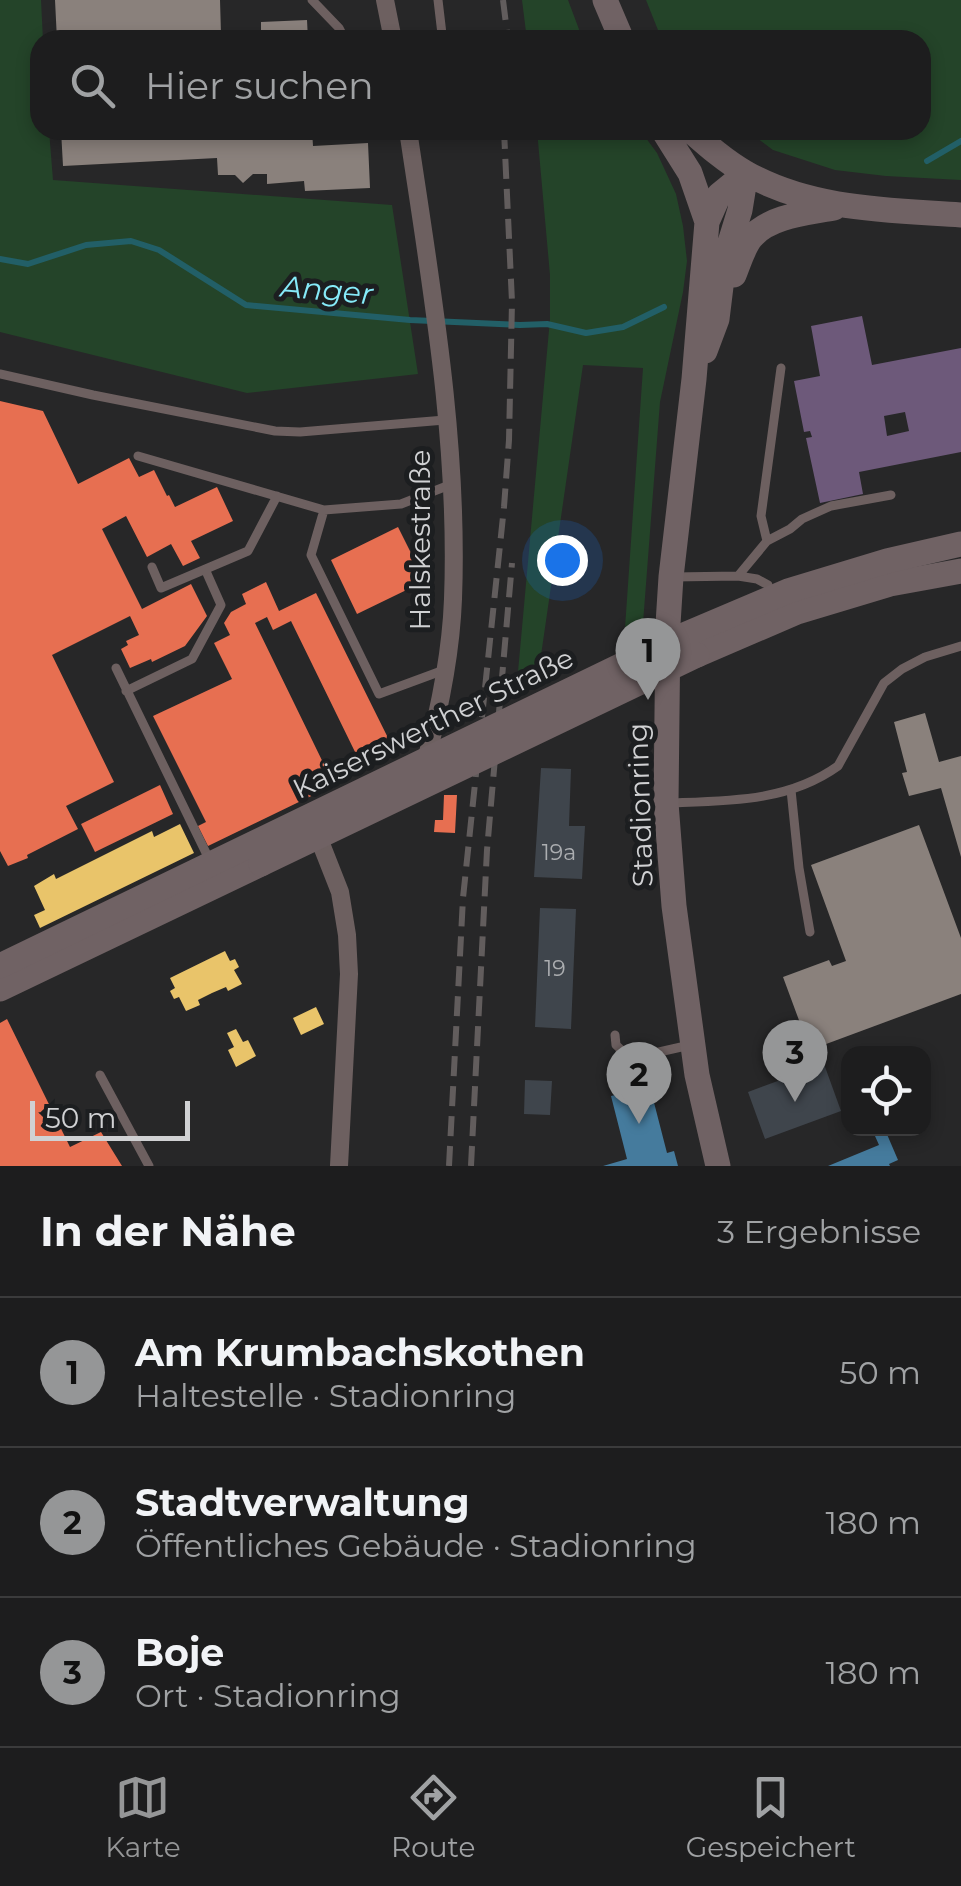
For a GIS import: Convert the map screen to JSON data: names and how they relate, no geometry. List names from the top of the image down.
{
  "streets": {
    "main road": ["Kaiserswerther Straße", "Stadionring"],
    "street": ["Halskestraße"]
  },
  "crossings": [
    ["Halskestraße", "Kaiserswerther Straße"]
  ],
  "water": ["Anger"],
  "house_numbers": ["19a", "19"],
  "scale_bar": "50 m",
  "page": {
    "search": "Hier suchen",
    "pins": ["1", "3", "2"],
    "scale": "50 m",
    "heading": ["In der Nähe", "3 Ergebnisse"],
    "list": [
      {
        "mark": "1",
        "name": "Am Krumbachskothen",
        "note": "Haltestelle · Stadionring",
        "value": "50 m"
      },
      {
        "mark": "2",
        "name": "Stadtverwaltung",
        "note": "Öffentliches Gebäude · Stadionring",
        "value": "180 m"
      },
      {
        "mark": "3",
        "name": "Boje",
        "note": "Ort · Stadionring",
        "value": "180 m"
      }
    ],
    "nav": ["Karte", "Route", "Gespeichert"]
  }
}
